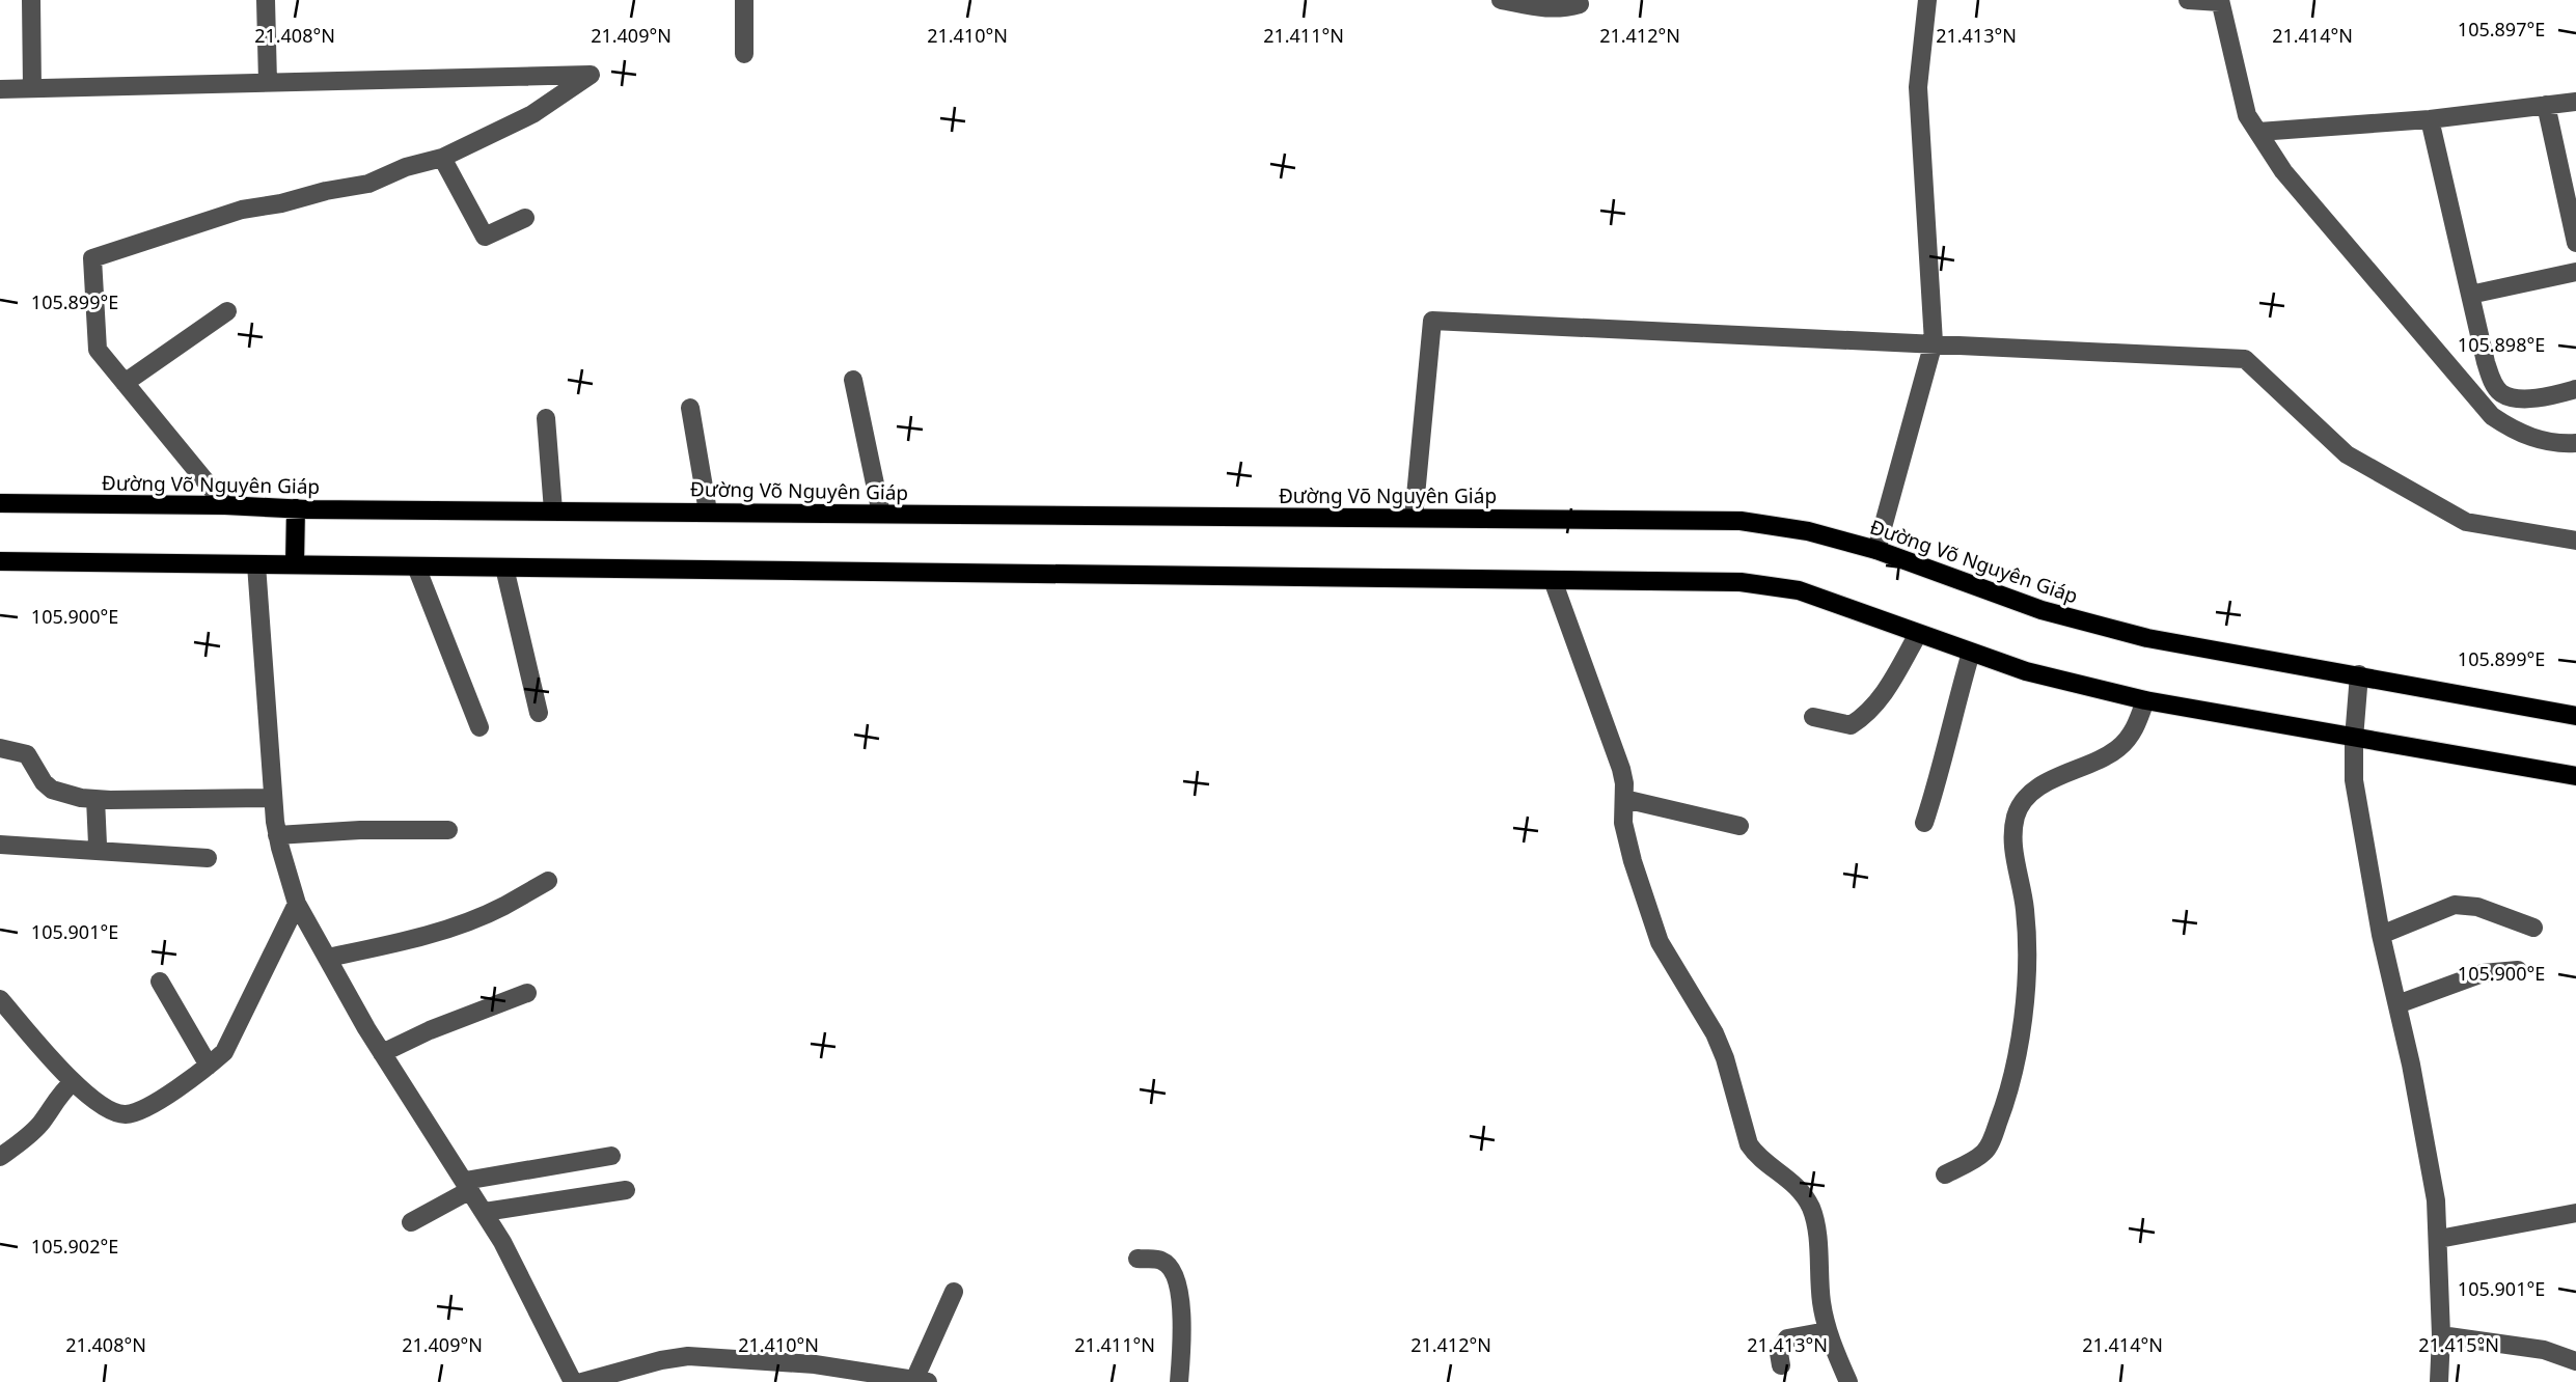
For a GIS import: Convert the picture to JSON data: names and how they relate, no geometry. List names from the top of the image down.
{
  "streets": {
    "main road": ["Đường Võ Nguyên Giáp"]
  },
  "coordinates": [
    "105.897°E",
    "21.408°N",
    "21.409°N",
    "21.410°N",
    "21.411°N",
    "21.412°N",
    "21.413°N",
    "21.414°N",
    "105.899°E",
    "105.898°E",
    "105.900°E",
    "105.901°E",
    "105.902°E",
    "21.415°N"
  ]
}
